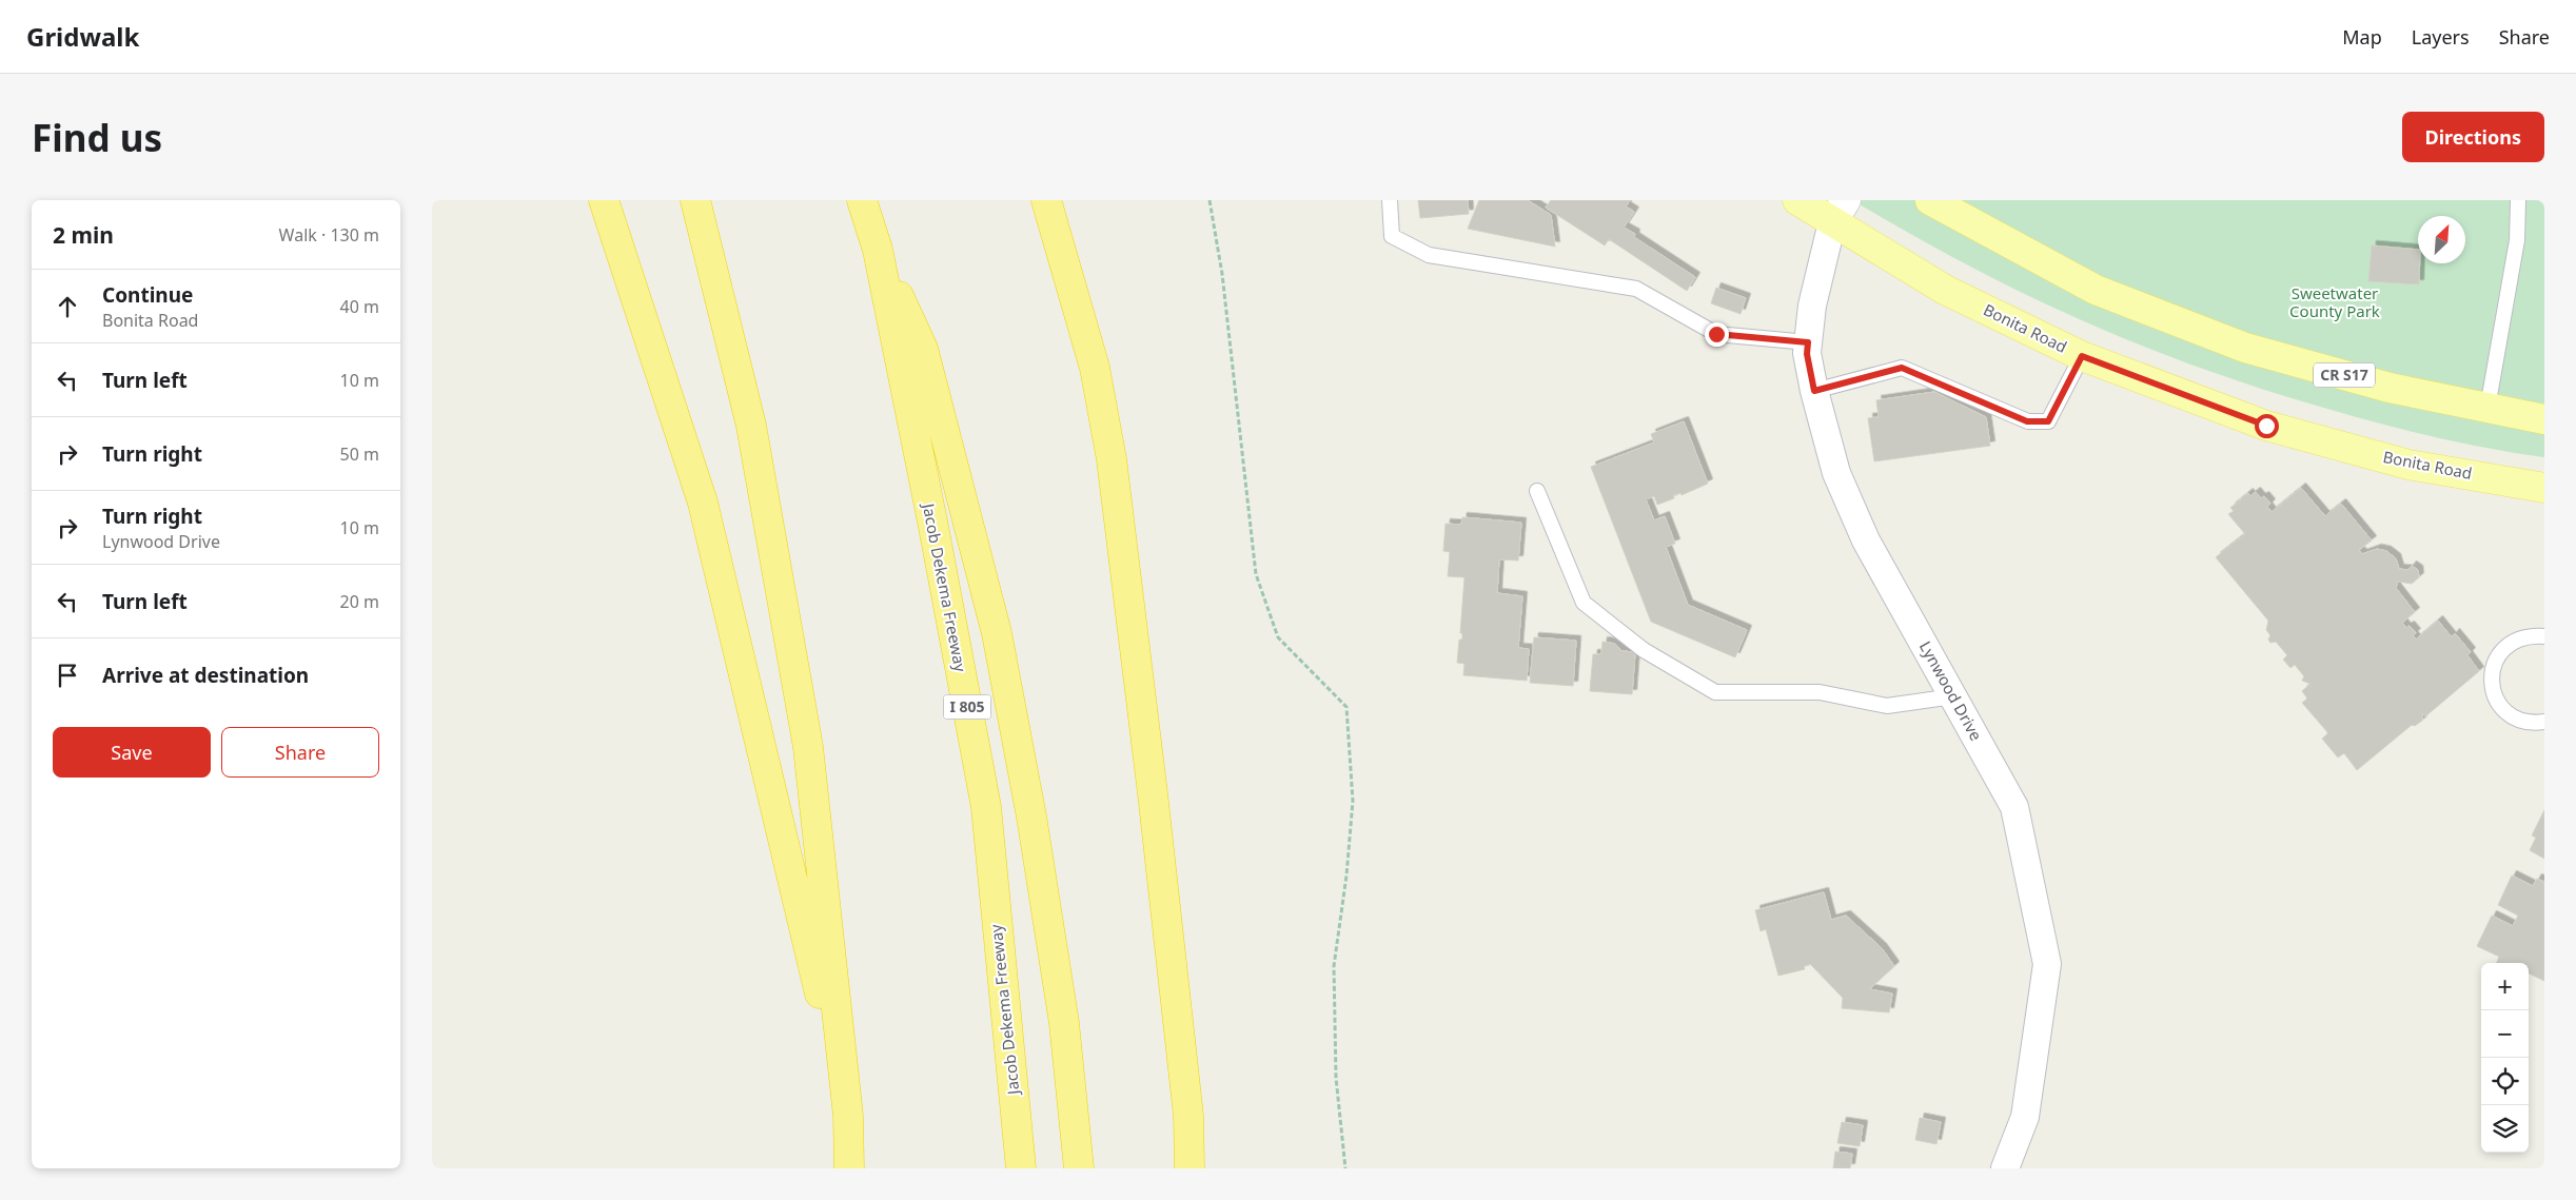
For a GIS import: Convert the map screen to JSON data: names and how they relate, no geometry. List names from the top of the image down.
{
  "streets": {
    "highway": ["Jacob Dekema Freeway", "I 805"],
    "main road": ["Bonita Road", "CR S17"],
    "street": ["Lynwood Drive"]
  },
  "crossings": [
    ["Bonita Road", "Lynwood Drive"]
  ],
  "parks": ["Sweetwater County Park"],
  "north": "top right",
  "page": {
    "header": "Gridwalk",
    "nav": ["Map", "Layers", "Share"],
    "buttons": [
      "Directions",
      ["Save", "Share"]
    ],
    "title": "Find us",
    "heading": ["2 min", "Walk · 130 m"],
    "list": [
      ["Continue", "Bonita Road", "40 m"],
      ["Turn left", "10 m"],
      ["Turn right", "50 m"],
      ["Turn right", "Lynwood Drive", "10 m"],
      ["Turn left", "20 m"],
      "Arrive at destination"
    ],
    "map_buttons": ["+", "−"]
  }
}
